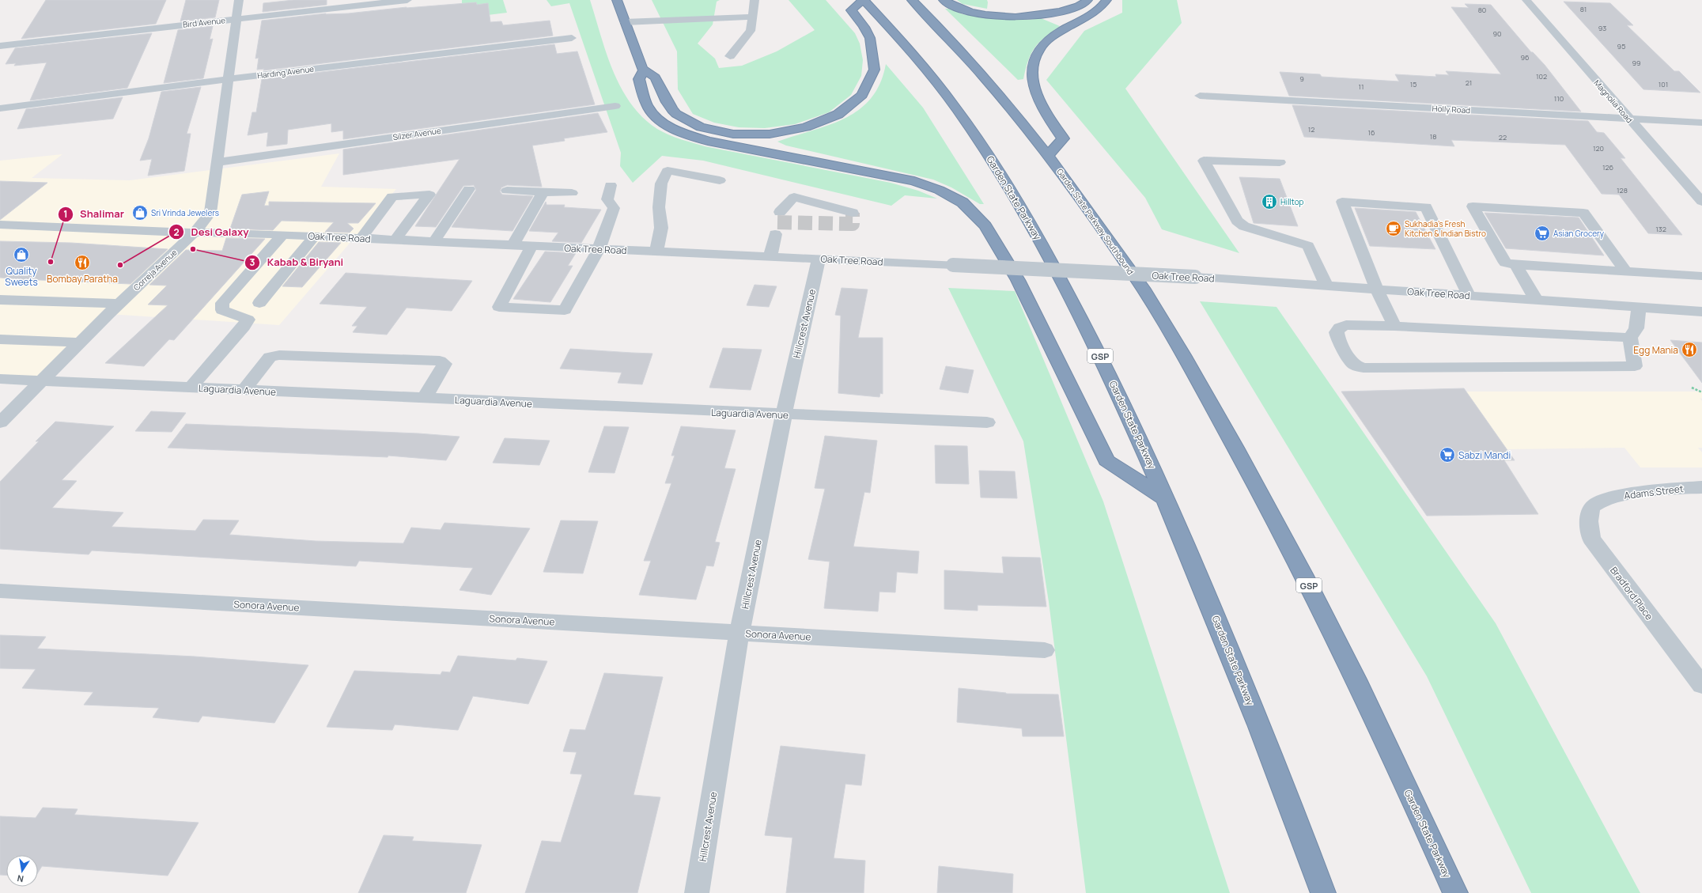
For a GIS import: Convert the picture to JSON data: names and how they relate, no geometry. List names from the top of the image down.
{
  "streets": {
    "highway": ["Garden State Parkway", "Garden State Parkway Southbound", "GSP"],
    "street": [
      "Bird Avenue",
      "Harding Avenue",
      "Magnolia Road",
      "Holly Road",
      "Silzer Avenue",
      "Oak Tree Road",
      "Correja Avenue",
      "Hillcrest Avenue",
      "Laguardia Avenue",
      "Adams Street",
      "Bradford Place",
      "Sonora Avenue"
    ]
  },
  "crossings": [
    ["Bird Avenue", "Correja Avenue"],
    ["Harding Avenue", "Correja Avenue"],
    ["Magnolia Road", "Holly Road"],
    ["Silzer Avenue", "Correja Avenue"],
    ["Garden State Parkway", "Garden State Parkway Southbound"],
    ["Oak Tree Road", "Correja Avenue"],
    ["Oak Tree Road", "Hillcrest Avenue"],
    ["Correja Avenue", "Laguardia Avenue"],
    ["Hillcrest Avenue", "Laguardia Avenue"],
    ["Hillcrest Avenue", "Sonora Avenue"],
    ["Adams Street", "Bradford Place"]
  ],
  "places": {
    "building": ["Hilltop"],
    "shop": ["Sri Vrinda Jewelers", "Quality Sweets"],
    "cafe": ["Sukhadia's Fresh Kitchen & Indian Bistro"],
    "supermarket": ["Asian Grocery", "Sabzi Mandi"],
    "other": ["Kabab & Biryani", "Shalimar", "Desi Galaxy"],
    "restaurant": ["Bombay Paratha", "Egg Mania"]
  },
  "house_numbers": [
    "81",
    "80",
    "93",
    "90",
    "95",
    "96",
    "99",
    "102",
    "9",
    "21",
    "15",
    "101",
    "11",
    "110",
    "12",
    "16",
    "18",
    "22",
    "120",
    "126",
    "128",
    "132"
  ],
  "north": "bottom"
}
